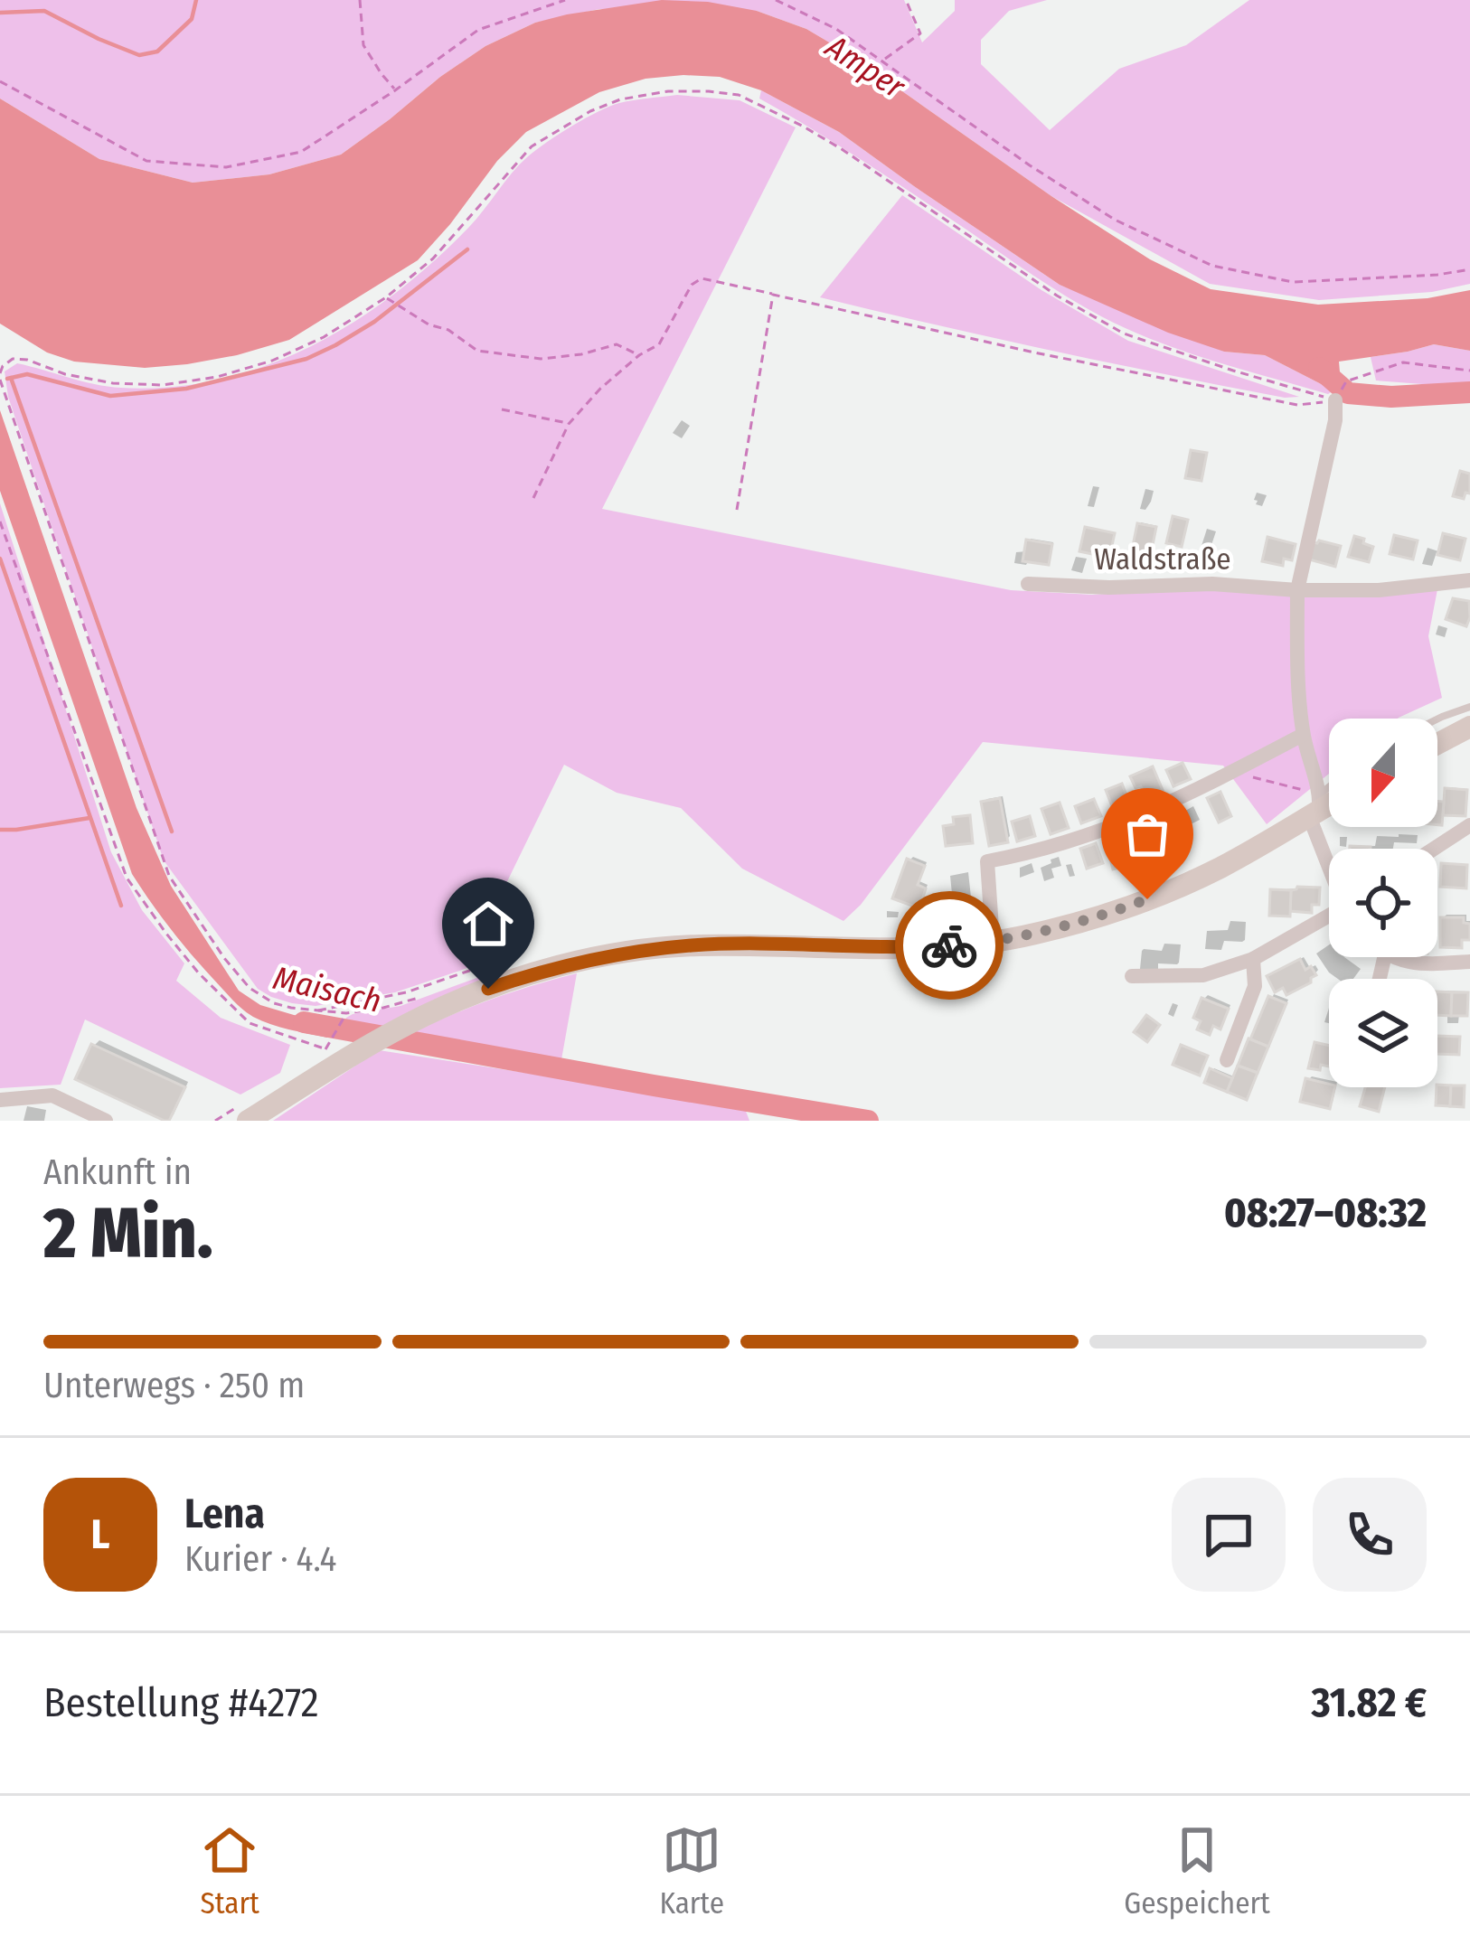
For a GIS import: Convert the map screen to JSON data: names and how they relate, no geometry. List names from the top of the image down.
{
  "streets": {
    "street": ["Waldstraße"]
  },
  "water": ["Amper", "Maisach"],
  "north": "bottom",
  "page": {
    "heading": ["2 Min.", "Ankunft in", "08:27–08:32"],
    "panel": [
      "Lena",
      "Kurier · 4.4",
      "Bestellung #4272",
      "31.82 €"
    ],
    "bar": "Unterwegs · 250 m",
    "round": "L",
    "tabs": ["Start", "Karte", "Gespeichert"]
  }
}
